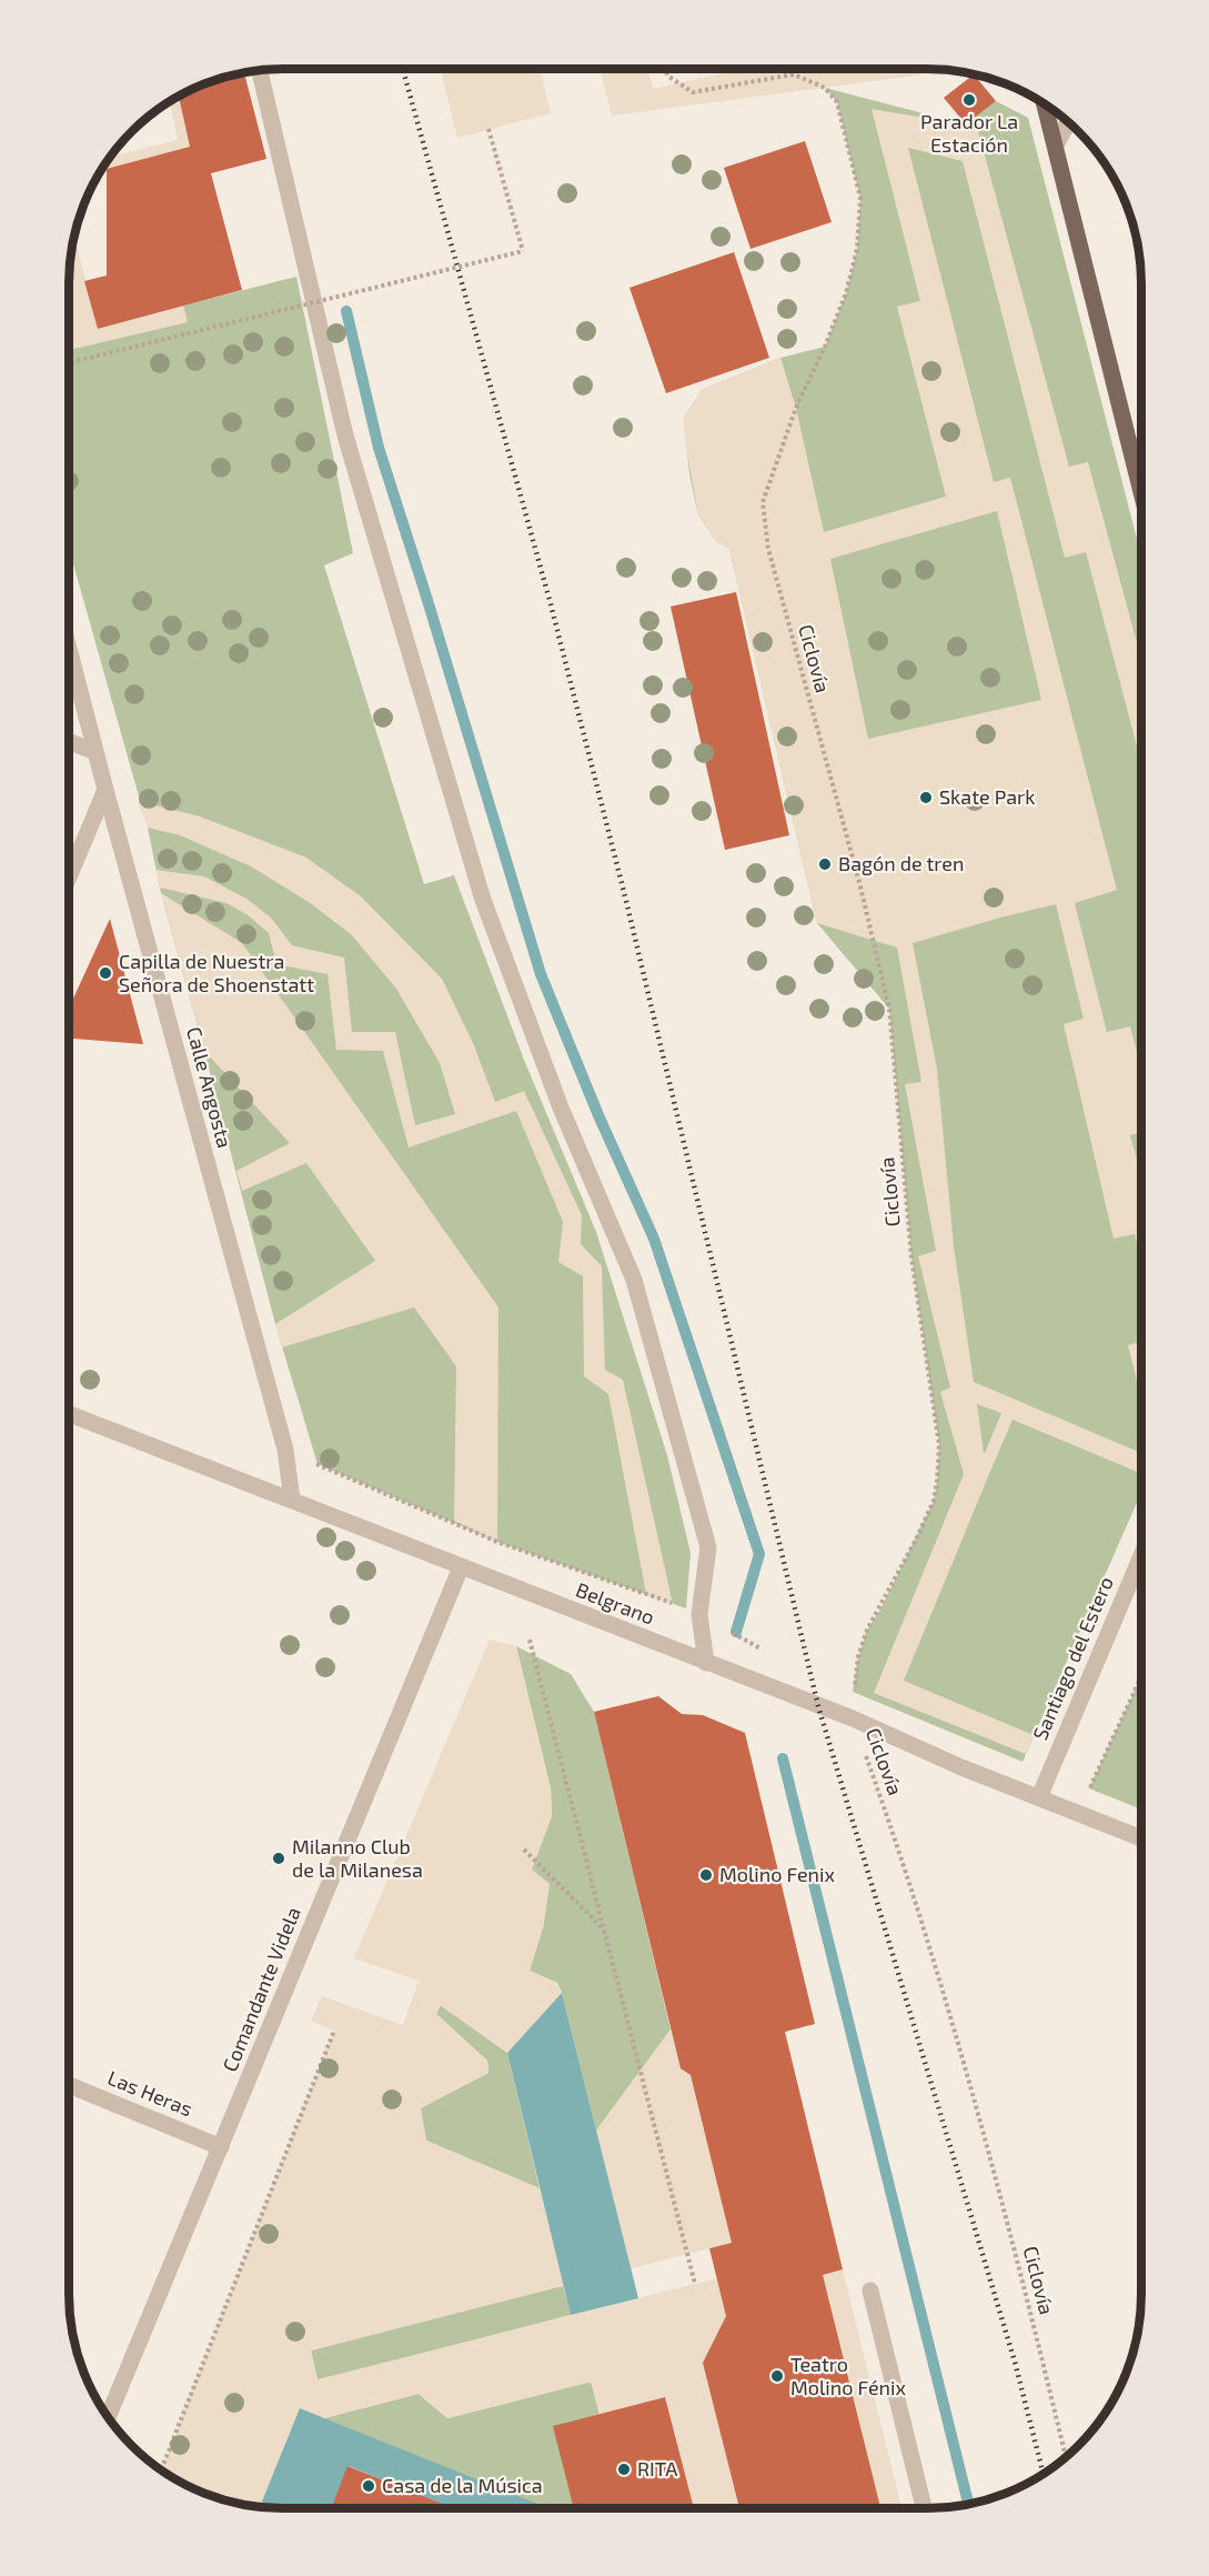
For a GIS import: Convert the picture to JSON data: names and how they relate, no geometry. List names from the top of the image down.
{
  "streets": {
    "street": [
      "Calle Angosta",
      "Belgrano",
      "Santiago del Estero",
      "Comandante Videla",
      "Las Heras"
    ],
    "path": ["Ciclovía"]
  },
  "crossings": [
    ["Ciclovía", "Belgrano"],
    ["Calle Angosta", "Belgrano"],
    ["Belgrano", "Santiago del Estero"],
    ["Belgrano", "Comandante Videla"],
    ["Comandante Videla", "Las Heras"]
  ],
  "places": [
    "Parador La Estación",
    "Skate Park",
    "Bagón de tren",
    "Capilla de Nuestra Señora de Shoenstatt",
    "Milanno Club de la Milanesa",
    "Molino Fenix",
    "Teatro Molino Fénix",
    "RITA",
    "Casa de la Música"
  ]
}
